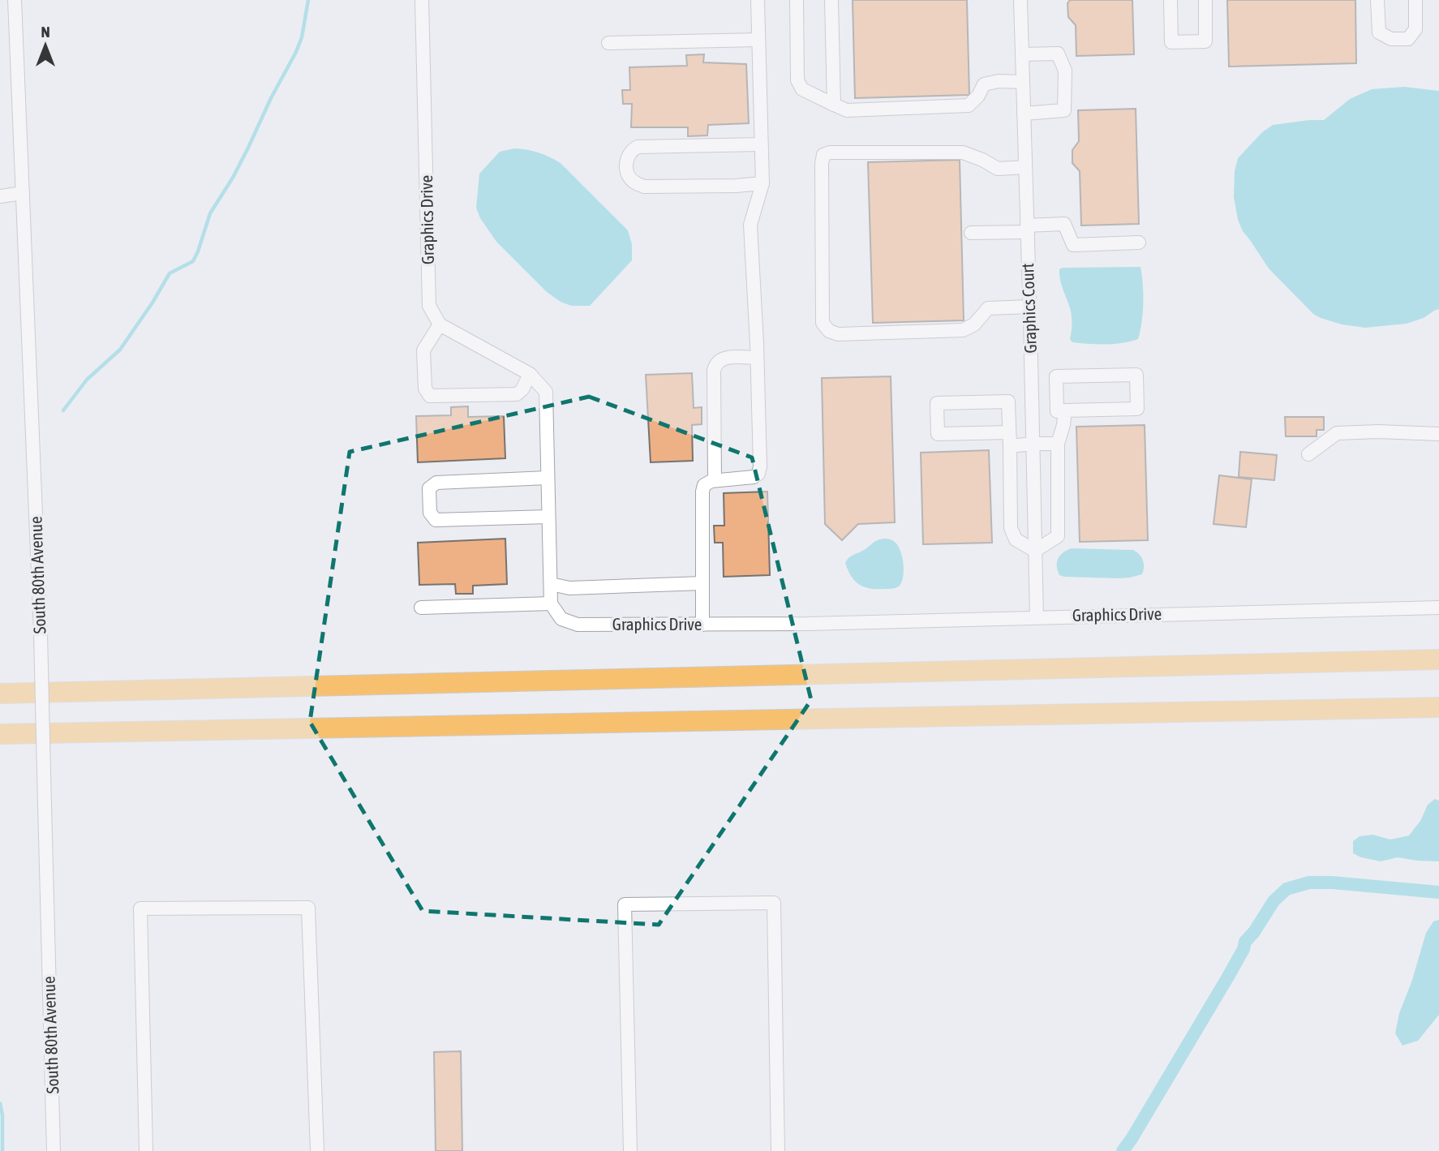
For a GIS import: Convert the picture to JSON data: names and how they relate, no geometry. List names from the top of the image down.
{
  "streets": {
    "street": ["Graphics Drive", "Graphics Court", "South 80th Avenue"]
  },
  "crossings": [
    ["Graphics Drive", "Graphics Court"]
  ],
  "north": "top"
}
